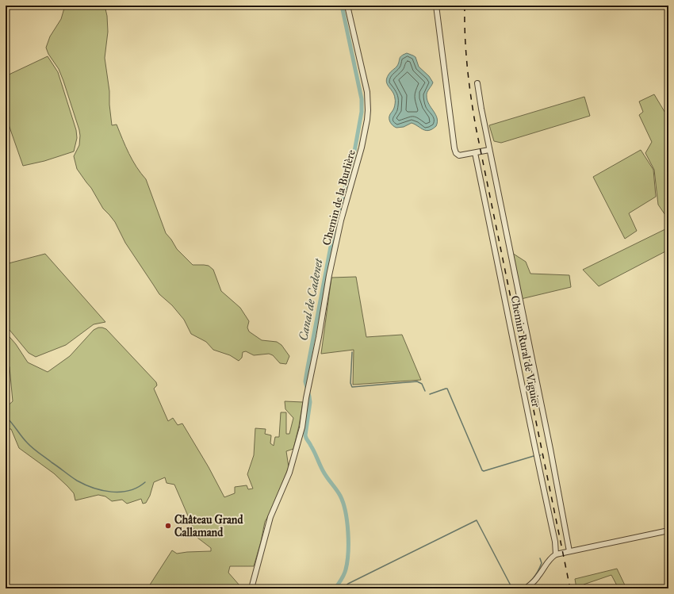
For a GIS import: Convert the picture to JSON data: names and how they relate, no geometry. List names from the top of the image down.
{
  "streets": {
    "street": ["Chemin de la Burlière", "Chemin Rural de Viguier"]
  },
  "water": ["Canal de Cadenet"],
  "places": ["Château Grand Callamand"]
}
